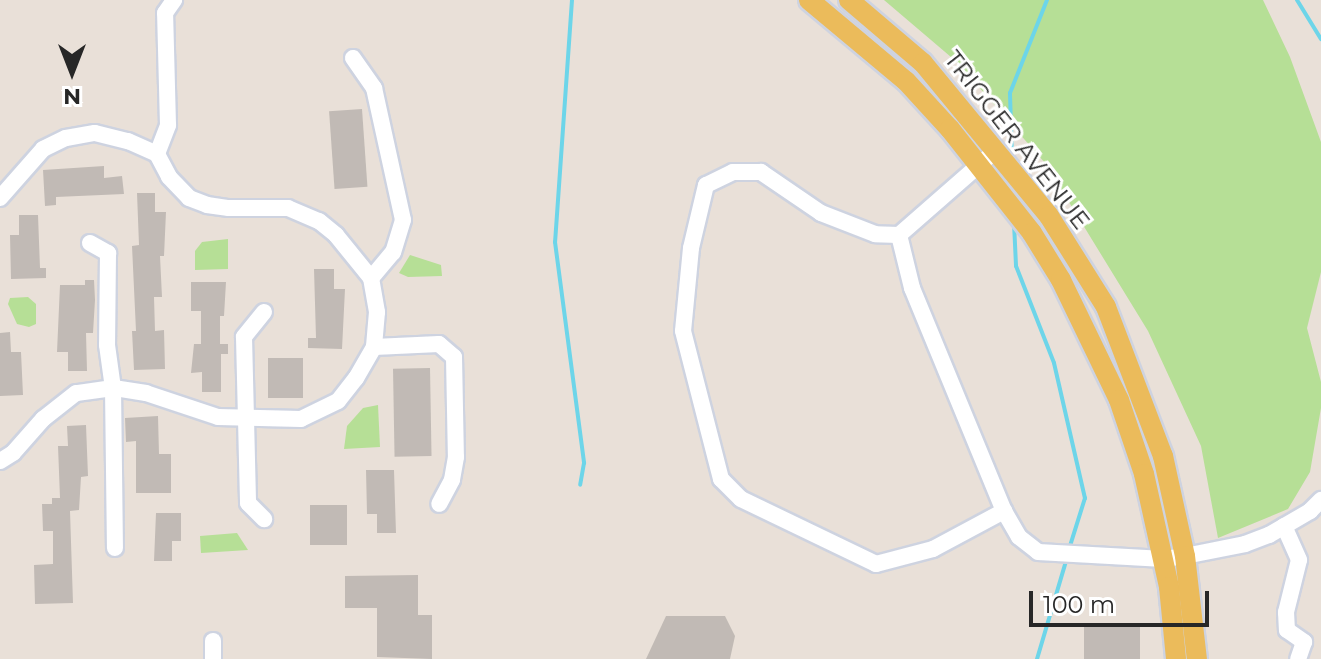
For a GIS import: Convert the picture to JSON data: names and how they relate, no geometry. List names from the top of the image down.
{
  "streets": {
    "main road": ["TRIGGER AVENUE"]
  },
  "scale_bar": "100 m",
  "north": "bottom"
}
